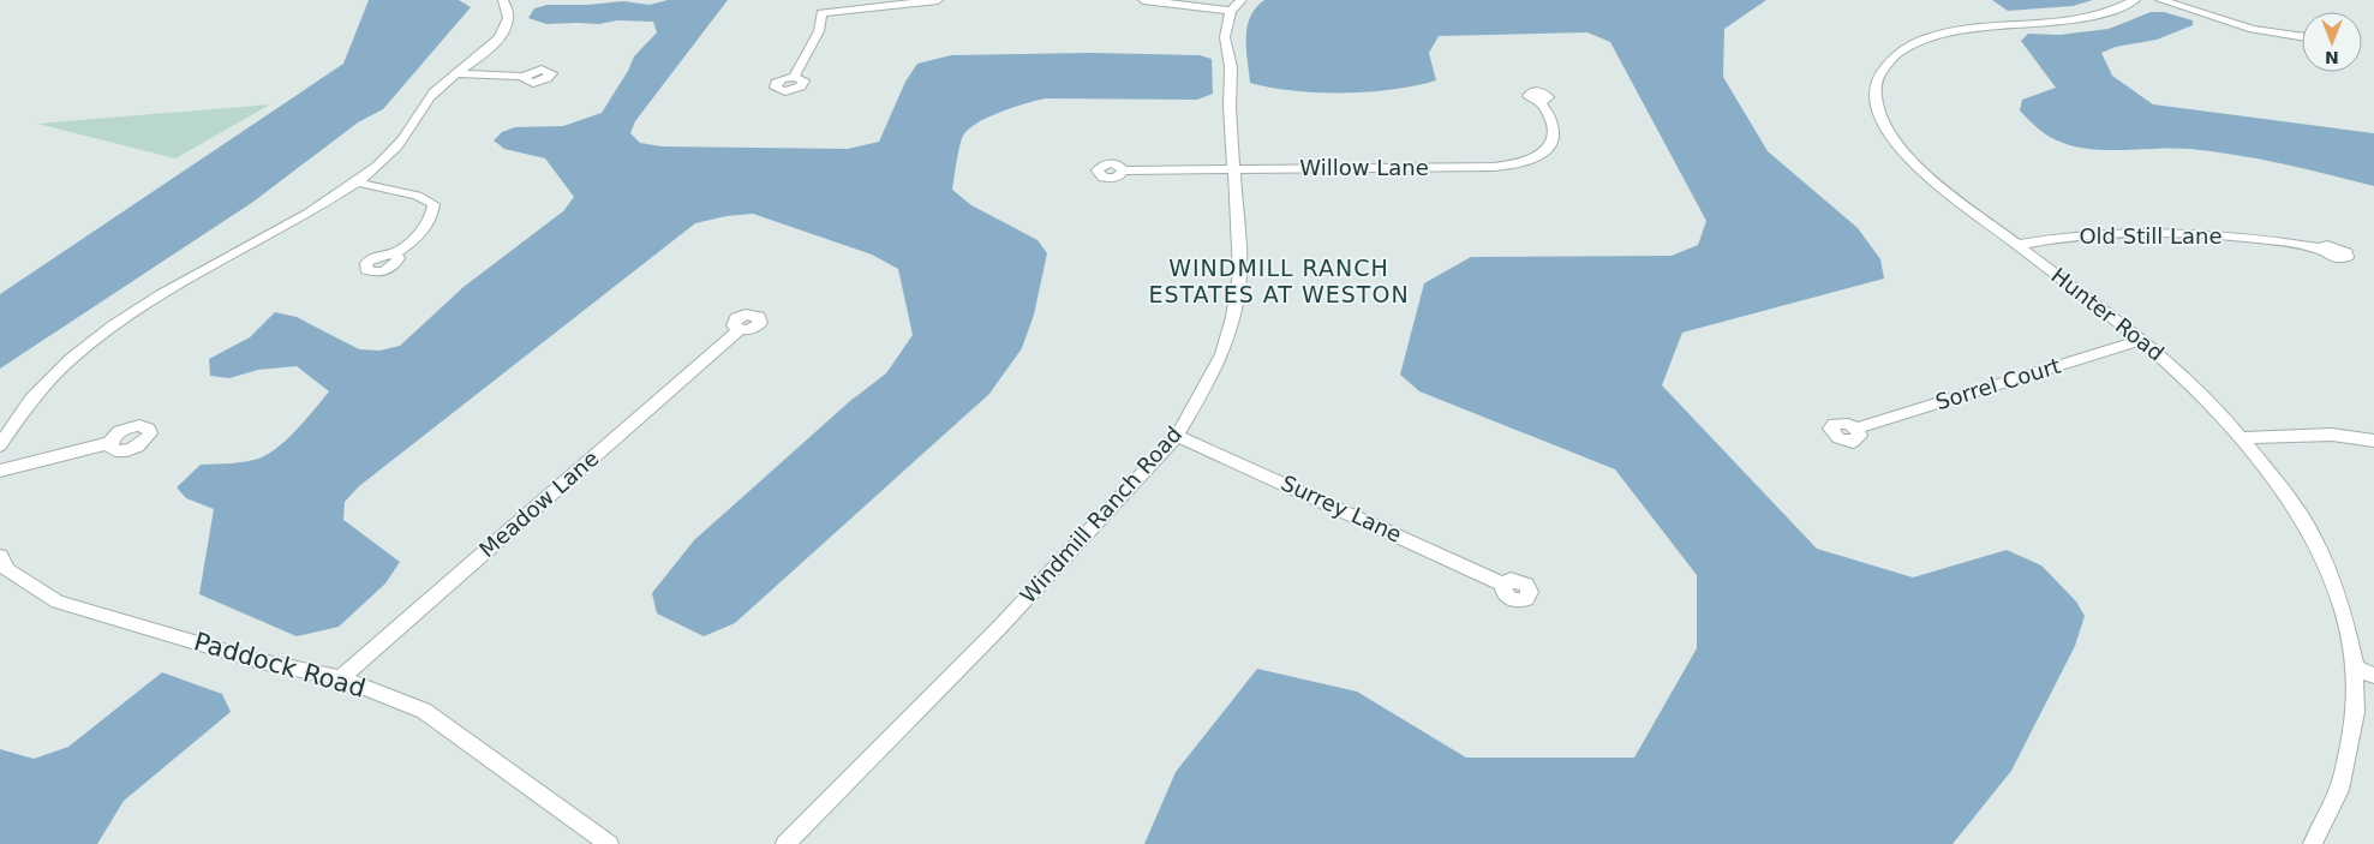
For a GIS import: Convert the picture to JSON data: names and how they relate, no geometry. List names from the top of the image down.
{
  "streets": {
    "street": [
      "Willow Lane",
      "Old Still Lane",
      "Hunter Road",
      "Sorrel Court",
      "Meadow Lane",
      "Surrey Lane",
      "Windmill Ranch Road",
      "Paddock Road"
    ]
  },
  "crossings": [
    ["Willow Lane", "Windmill Ranch Road"],
    ["Old Still Lane", "Hunter Road"],
    ["Hunter Road", "Sorrel Court"],
    ["Meadow Lane", "Paddock Road"],
    ["Surrey Lane", "Windmill Ranch Road"]
  ],
  "districts": ["WINDMILL RANCH ESTATES AT WESTON"],
  "north": "bottom"
}
